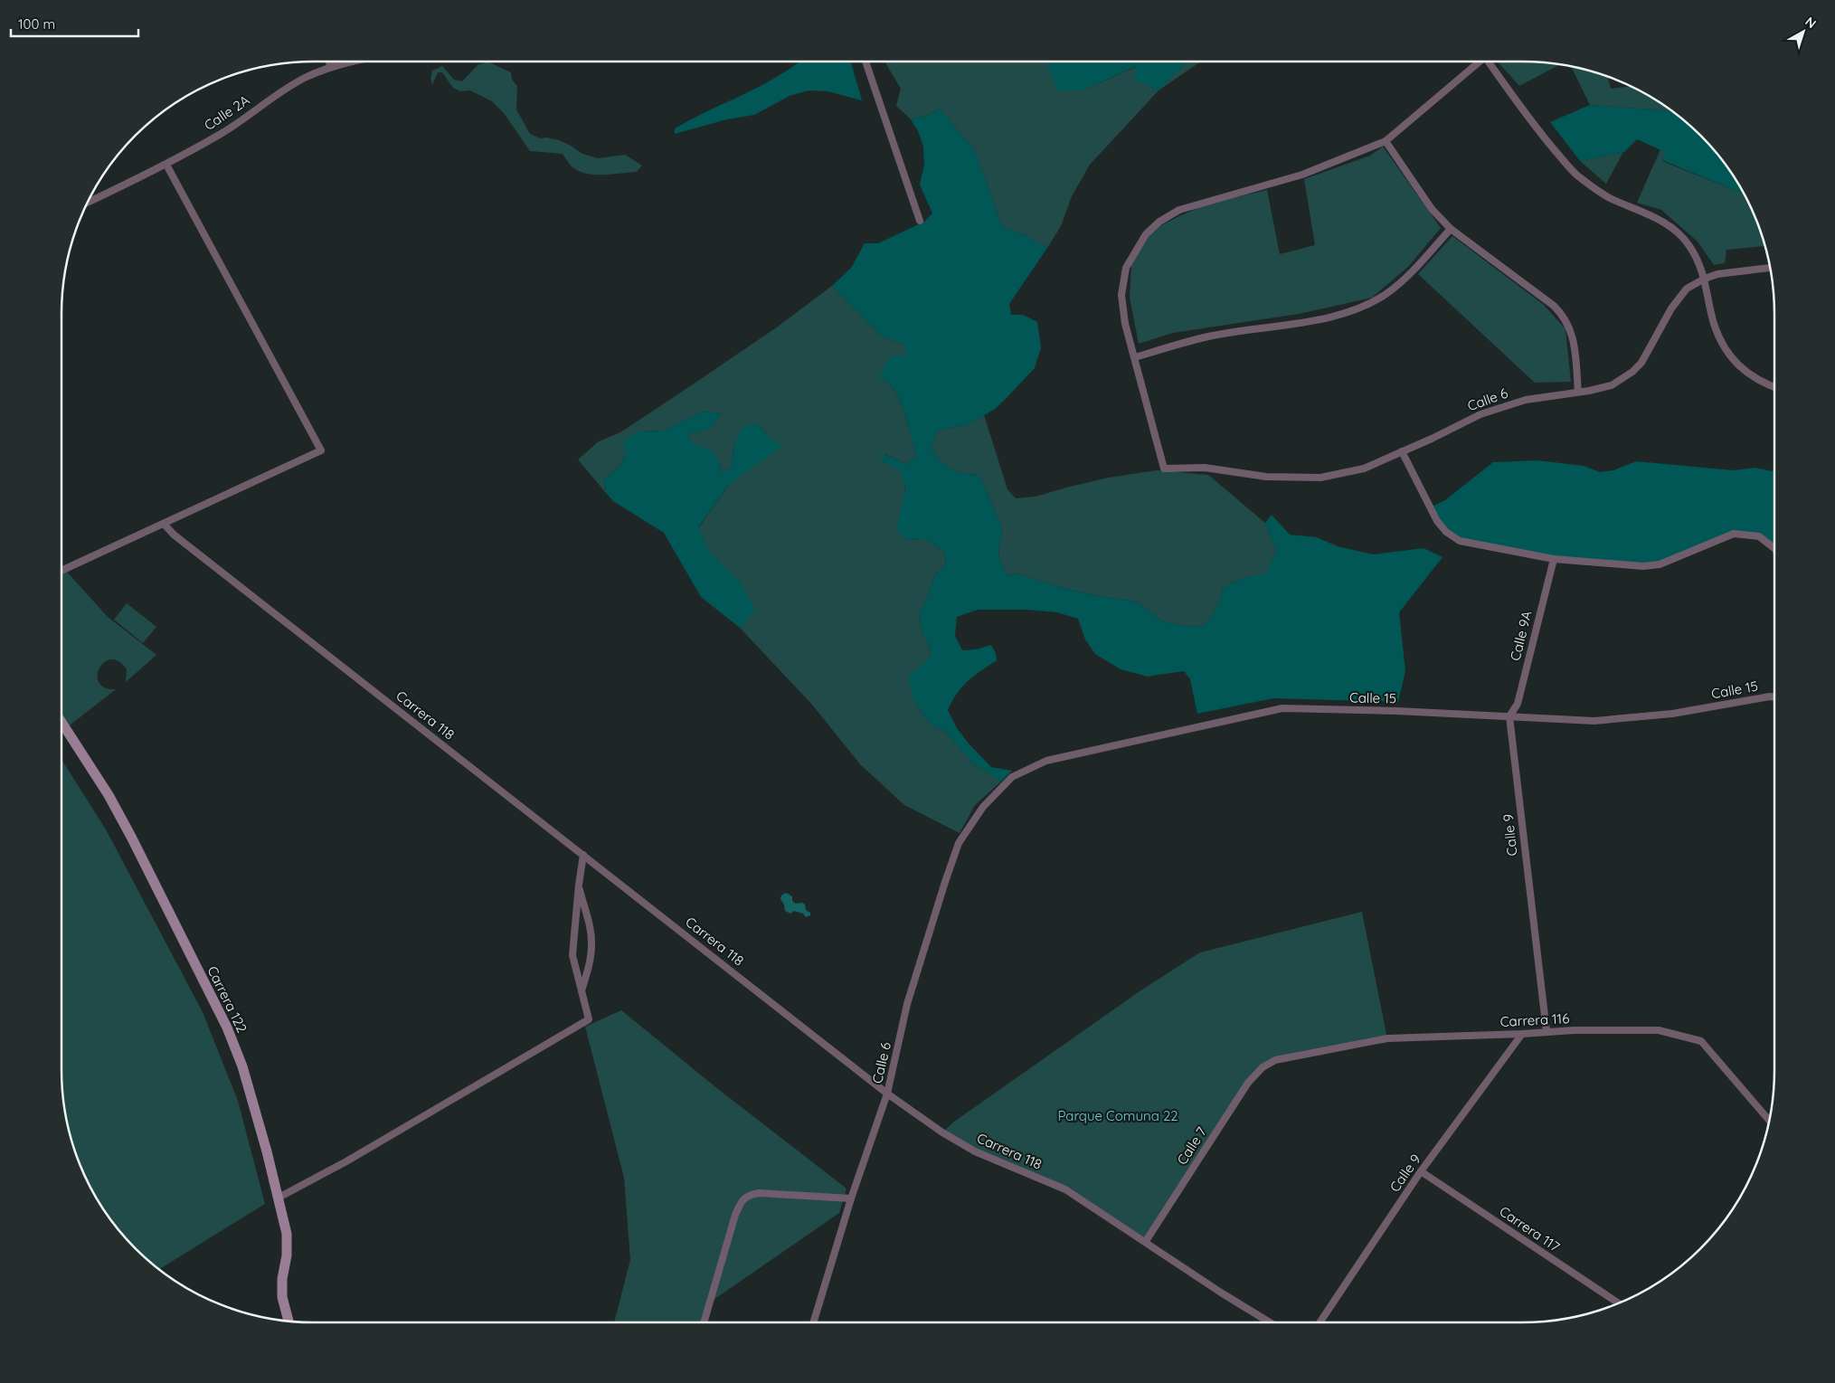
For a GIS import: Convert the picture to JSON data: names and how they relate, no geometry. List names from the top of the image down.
{
  "streets": {
    "street": [
      "Calle 2A",
      "Calle 6",
      "Calle 9A",
      "Calle 15",
      "Carrera 118",
      "Calle 9",
      "Carrera 122",
      "Carrera 116",
      "Calle 7",
      "Carrera 117"
    ]
  },
  "crossings": [
    ["Calle 6", "Calle 15"],
    ["Calle 6", "Carrera 118"],
    ["Calle 9A", "Calle 15"],
    ["Calle 9A", "Calle 9"],
    ["Calle 15", "Calle 9"],
    ["Carrera 118", "Calle 7"],
    ["Calle 9", "Carrera 116"],
    ["Calle 9", "Carrera 117"],
    ["Carrera 116", "Calle 7"]
  ],
  "parks": ["Parque Comuna 22"],
  "scale_bar": "100 m",
  "north": "top right"
}
